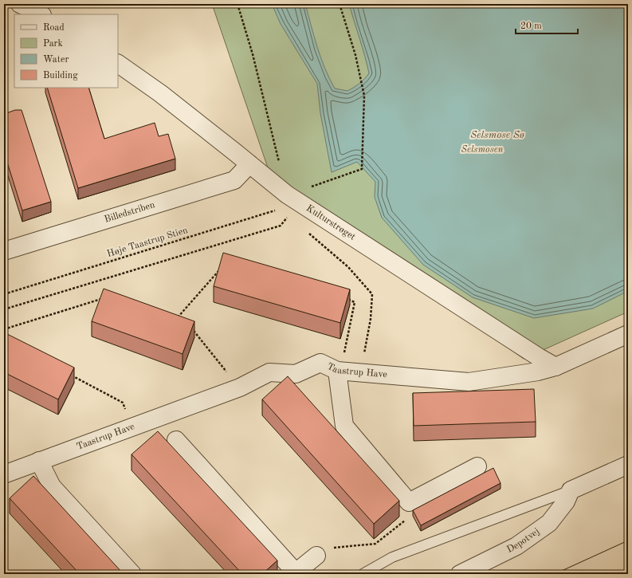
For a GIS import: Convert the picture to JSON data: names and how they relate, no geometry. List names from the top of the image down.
{
  "streets": {
    "street": [
      "Billedstriben",
      "Kulturstrøget",
      "Taastrup Have",
      "Depotvej"
    ],
    "path": ["Høje Taastrup Stien"]
  },
  "crossings": [
    ["Billedstriben", "Kulturstrøget"],
    ["Kulturstrøget", "Høje Taastrup Stien"],
    ["Kulturstrøget", "Taastrup Have"]
  ],
  "water": ["Selsmose Sø"],
  "parks": ["Selsmosen"],
  "legend": [
    "Road",
    "Park",
    "Water",
    "Building"
  ],
  "scale_bar": "20 m"
}
